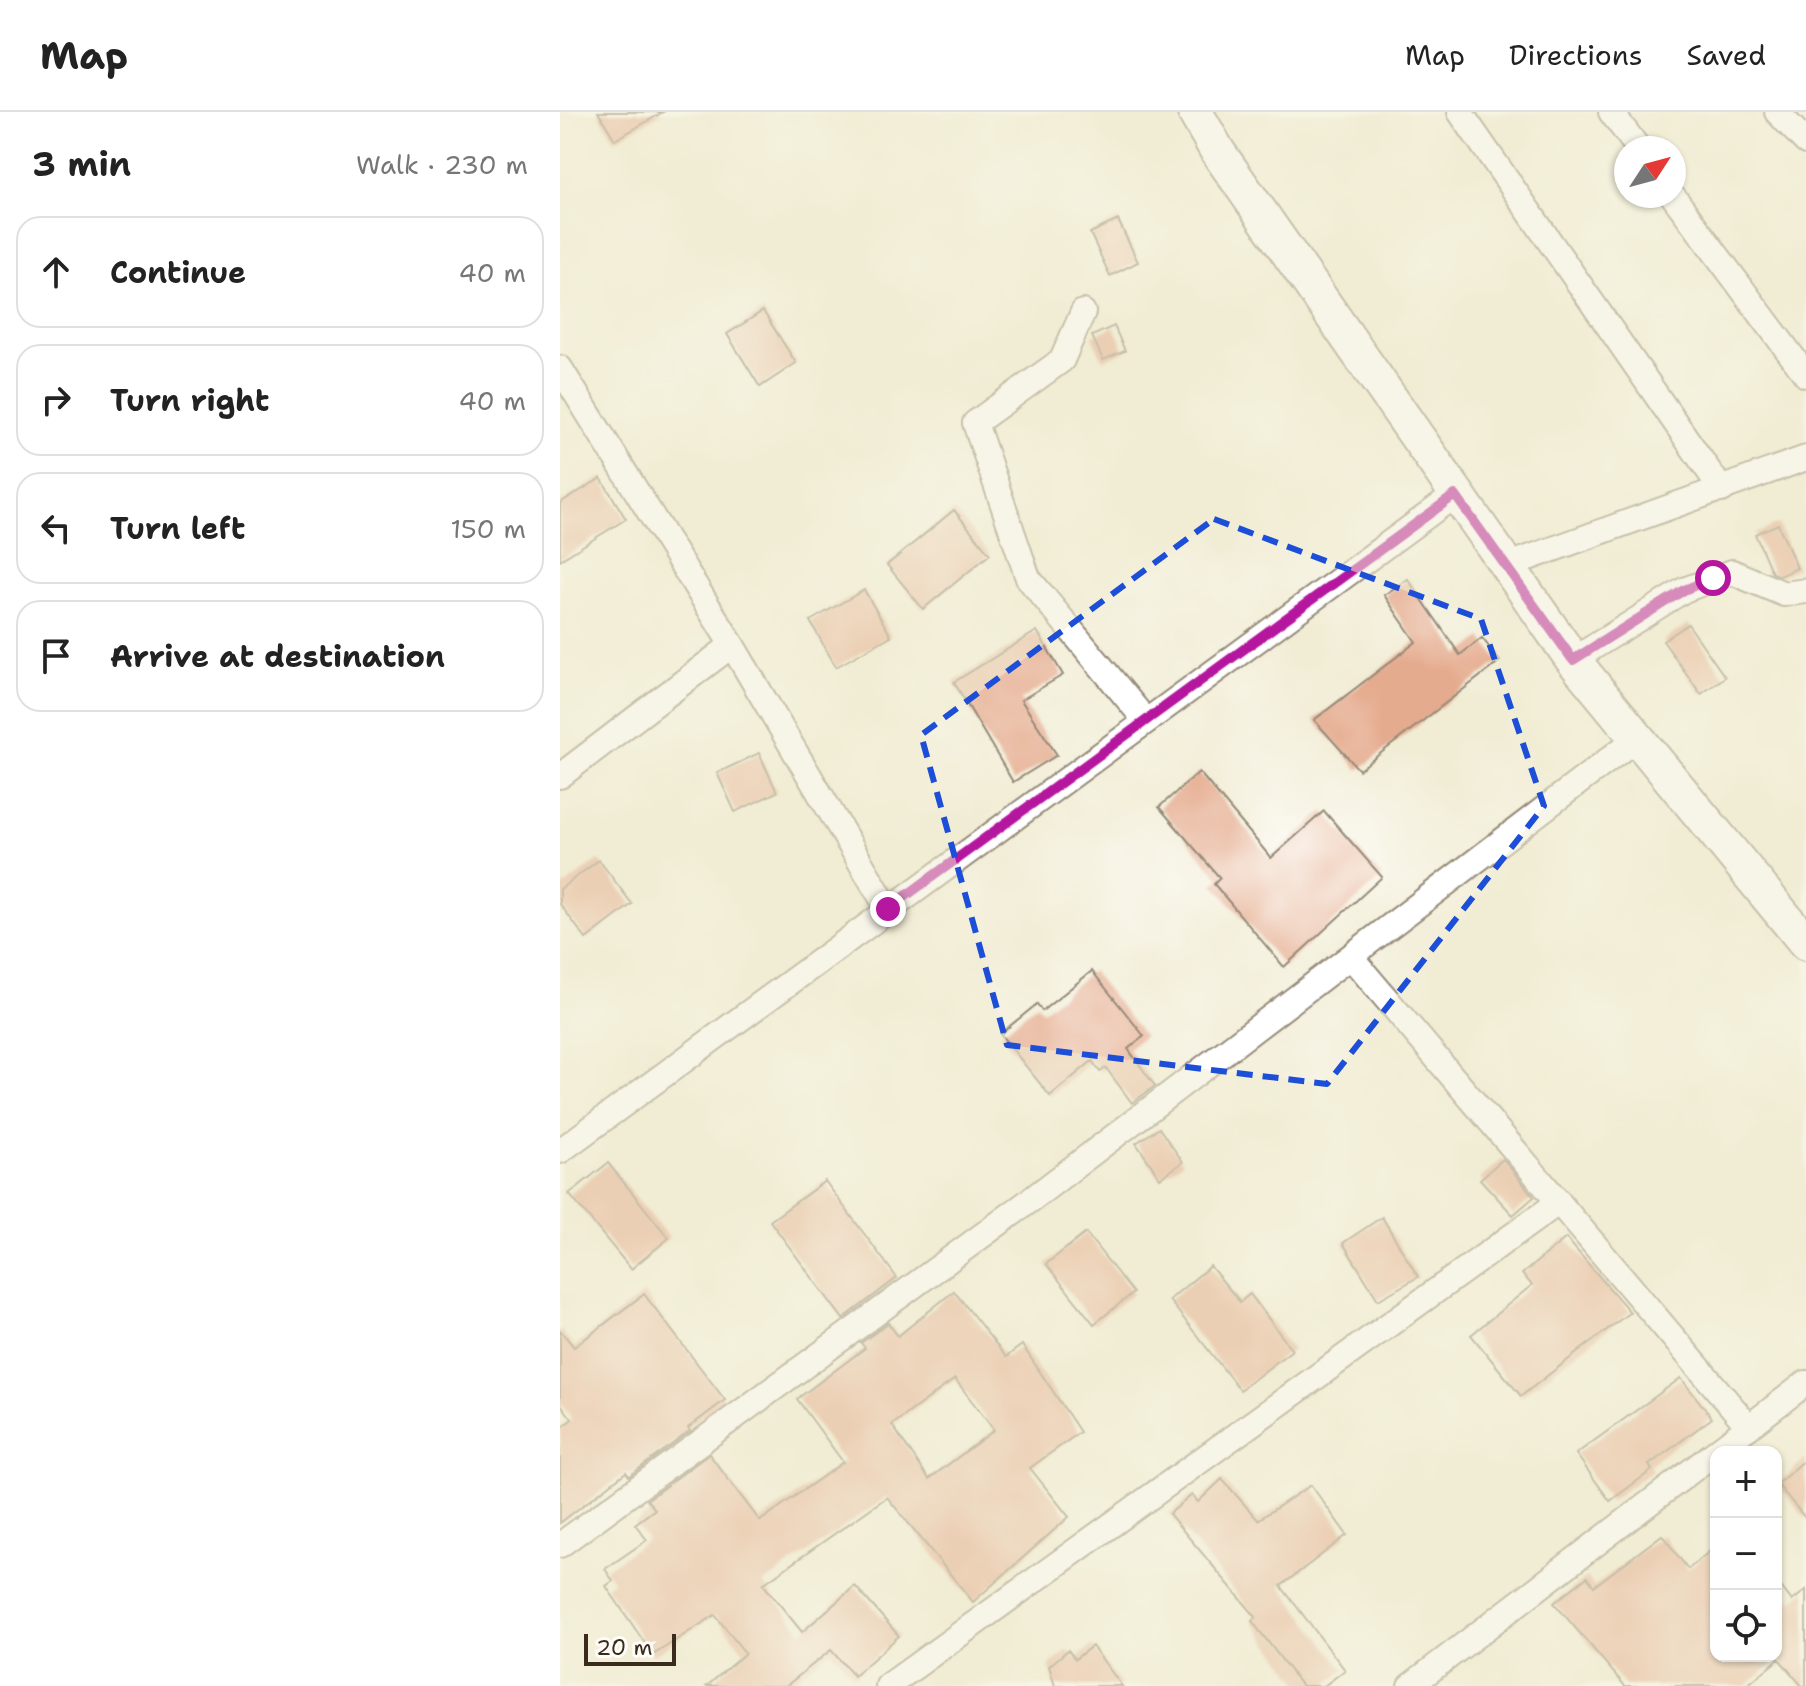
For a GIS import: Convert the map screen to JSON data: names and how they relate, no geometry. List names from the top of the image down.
{
  "scale_bar": "20 m",
  "north": "top right",
  "page": {
    "header": "Map",
    "nav": ["Map", "Directions", "Saved"],
    "heading": ["3 min", "Walk · 230 m"],
    "list": [
      ["Continue", "40 m"],
      ["Turn right", "40 m"],
      ["Turn left", "150 m"],
      "Arrive at destination"
    ],
    "map_buttons": ["+", "−"],
    "scale": "20 m"
  }
}
